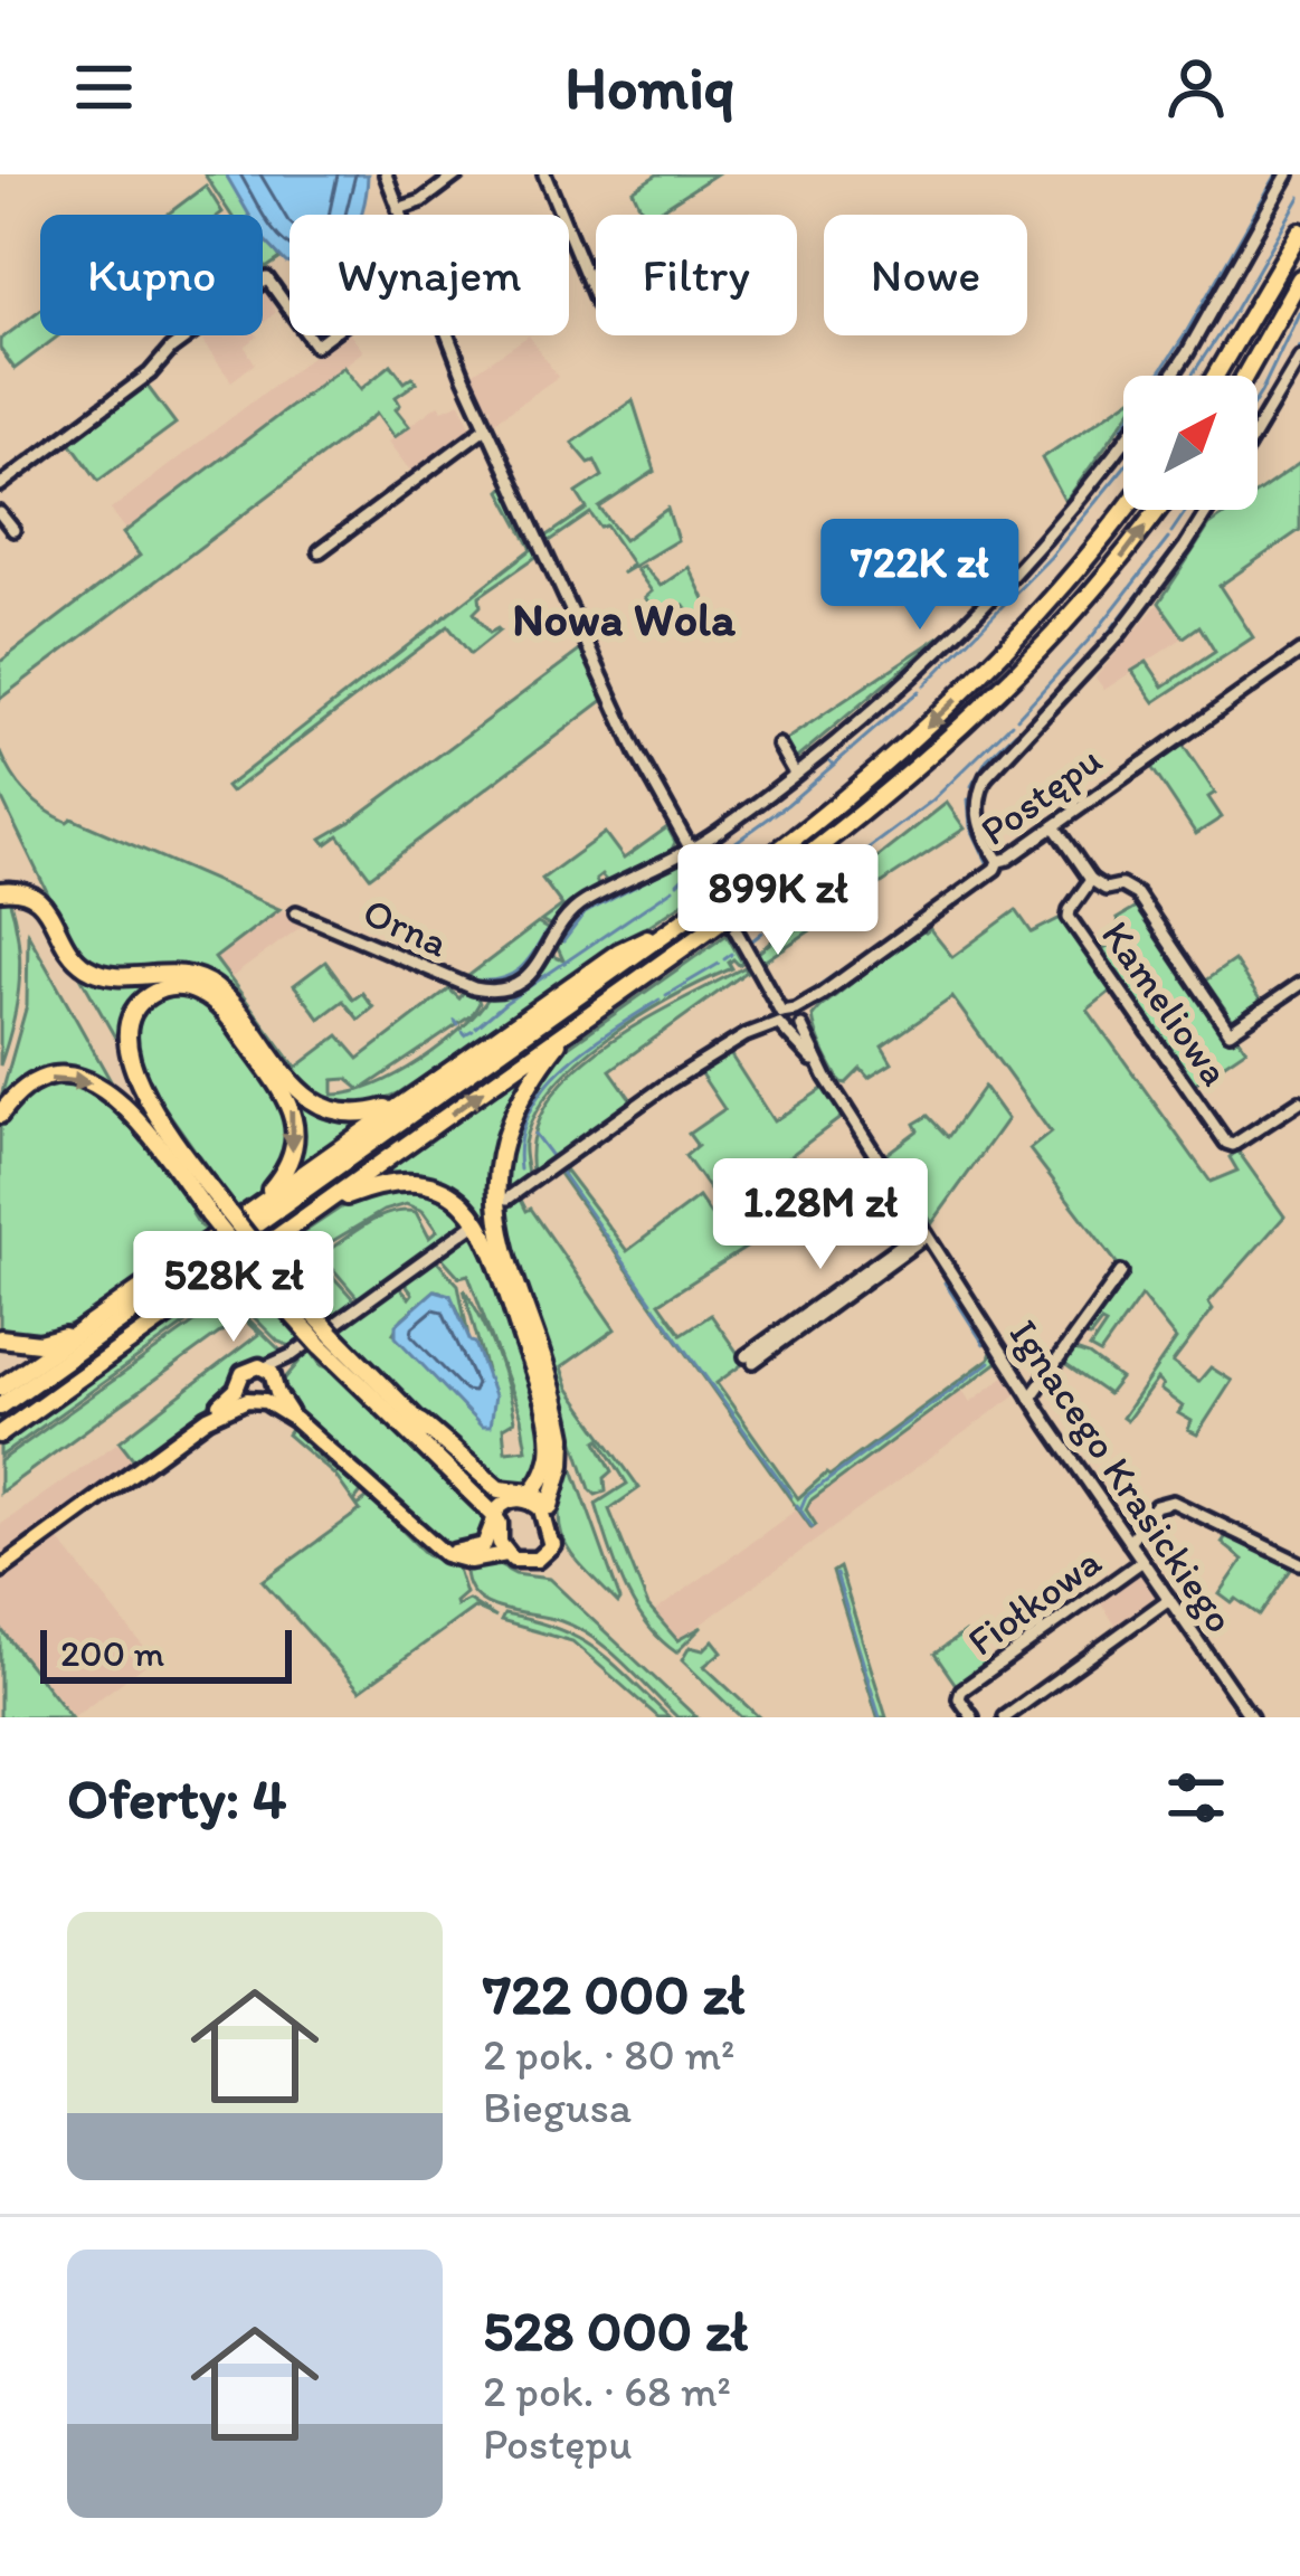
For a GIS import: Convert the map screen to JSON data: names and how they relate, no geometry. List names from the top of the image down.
{
  "streets": {
    "street": [
      "Postępu",
      "Orna",
      "Kameliowa",
      "Ignacego Krasickiego",
      "Fiołkowa"
    ]
  },
  "crossings": [
    ["Postępu", "Kameliowa"],
    ["Postępu", "Ignacego Krasickiego"],
    ["Orna", "Ignacego Krasickiego"],
    ["Ignacego Krasickiego", "Fiołkowa"]
  ],
  "districts": ["Nowa Wola"],
  "scale_bar": "200 m",
  "north": "top right",
  "page": {
    "header": "Homiq",
    "chip": [
      "Kupno",
      "Wynajem",
      "Filtry",
      "Nowe"
    ],
    "price": [
      "722K zł",
      "899K zł",
      "1.28M zł",
      "528K zł"
    ],
    "scale": "200 m",
    "heading": "Oferty: 4",
    "list": [
      {
        "name": "722 000 zł",
        "note": "2 pok. · 80 m² · Biegusa"
      },
      {
        "name": "528 000 zł",
        "note": "2 pok. · 68 m² · Postępu"
      }
    ]
  }
}
